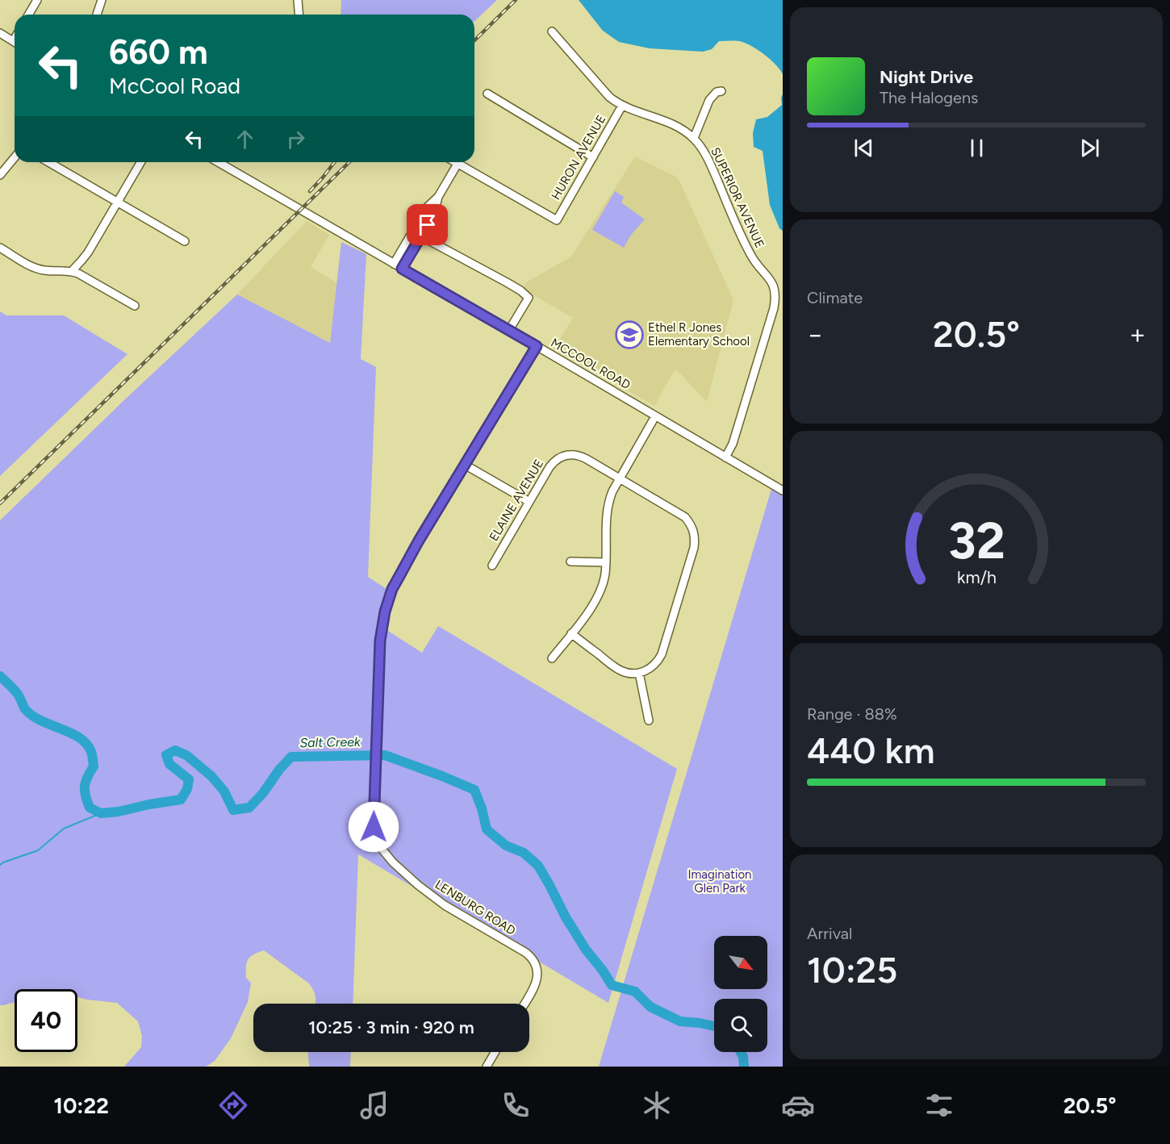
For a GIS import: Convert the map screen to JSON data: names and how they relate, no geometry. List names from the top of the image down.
{
  "streets": {
    "street": [
      "HURON AVENUE",
      "SUPERIOR AVENUE",
      "MCCOOL ROAD",
      "ELAINE AVENUE",
      "LENBURG ROAD"
    ]
  },
  "crossings": [
    ["SUPERIOR AVENUE", "MCCOOL ROAD"],
    ["MCCOOL ROAD", "LENBURG ROAD"]
  ],
  "water": ["Salt Creek"],
  "parks": ["Imagination Glen Park"],
  "places": {
    "school or university": ["Ethel R Jones Elementary School"]
  },
  "north": "bottom right",
  "page": {
    "turn": ["660 m", "McCool Road"],
    "song": ["Night Drive", "The Halogens"],
    "tile": [
      "Climate",
      ["Range · 88%", "440 km"],
      ["Arrival", "10:25"]
    ],
    "heat": ["−", "20.5°", "+"],
    "limit": "40",
    "trip": "10:25 · 3 min · 920 m",
    "tabs": ["10:22", "20.5°"],
    "gauge": ["32", "km/h"]
  }
}
